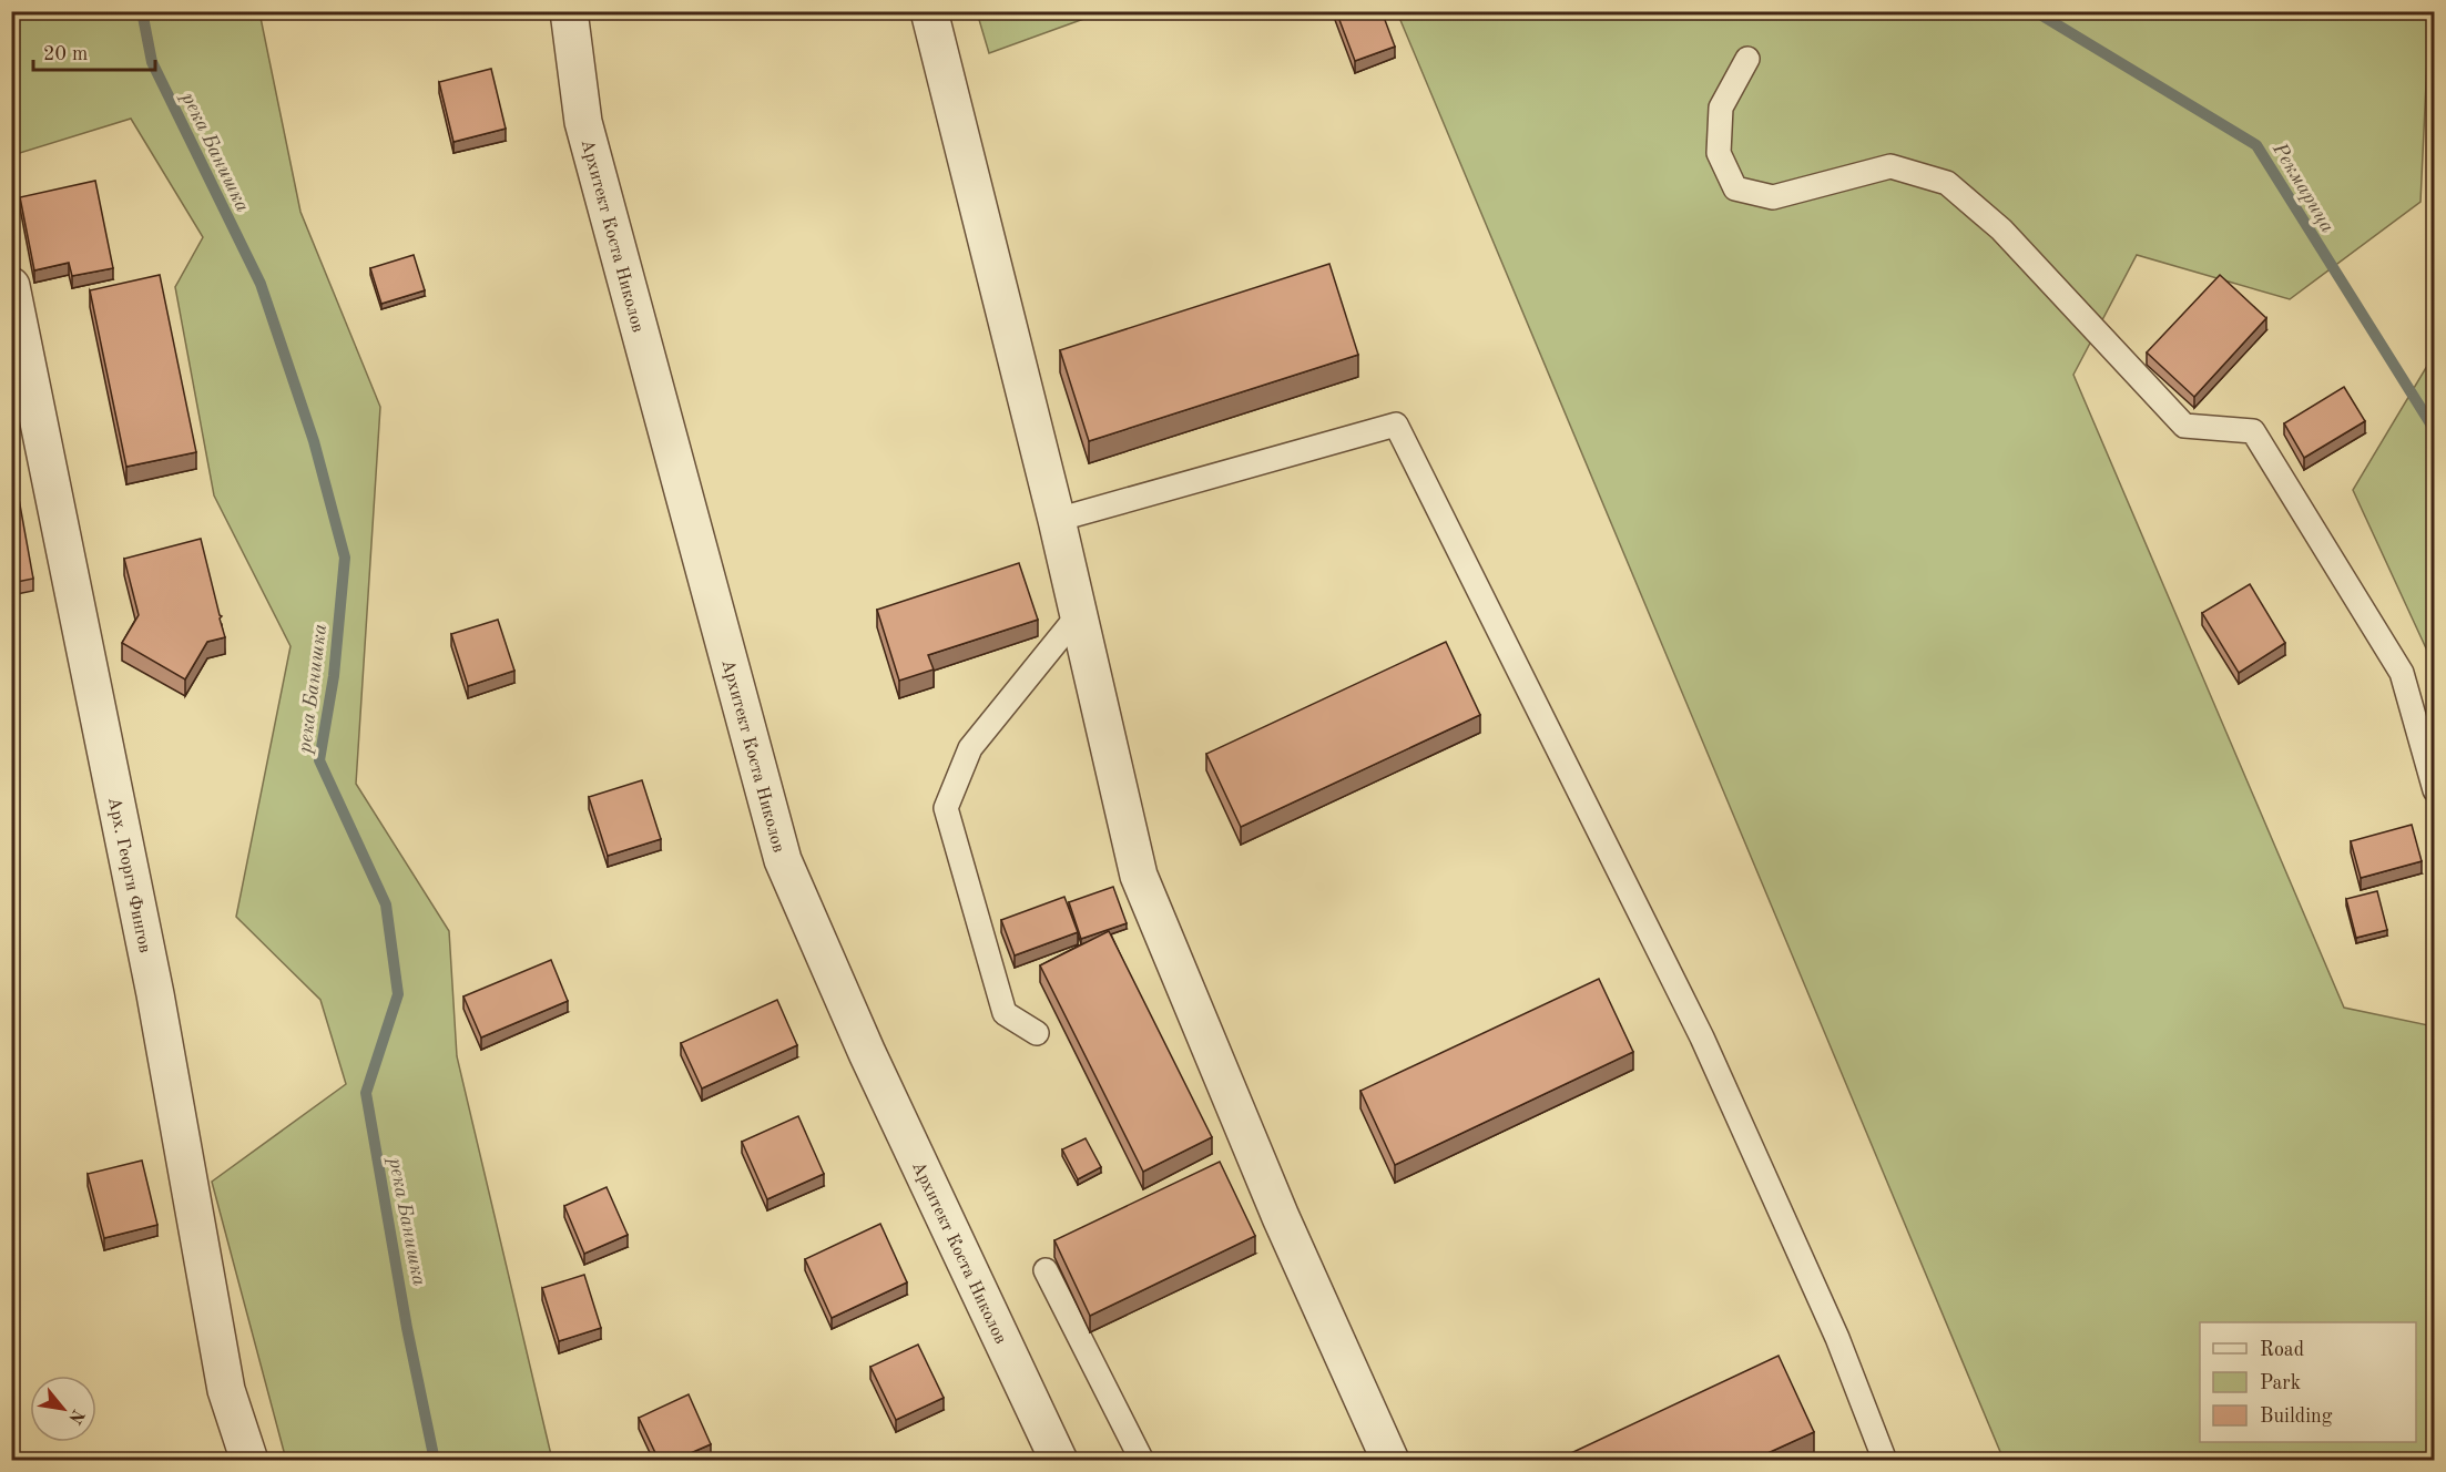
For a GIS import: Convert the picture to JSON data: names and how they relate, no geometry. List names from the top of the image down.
{
  "streets": {
    "street": ["Архитект Коста Николов", "Арх. Георги Фингов"]
  },
  "water": ["река Банишка", "Рекмарица"],
  "legend": ["Road", "Park", "Building"],
  "scale_bar": "20 m",
  "north": "bottom right"
}
